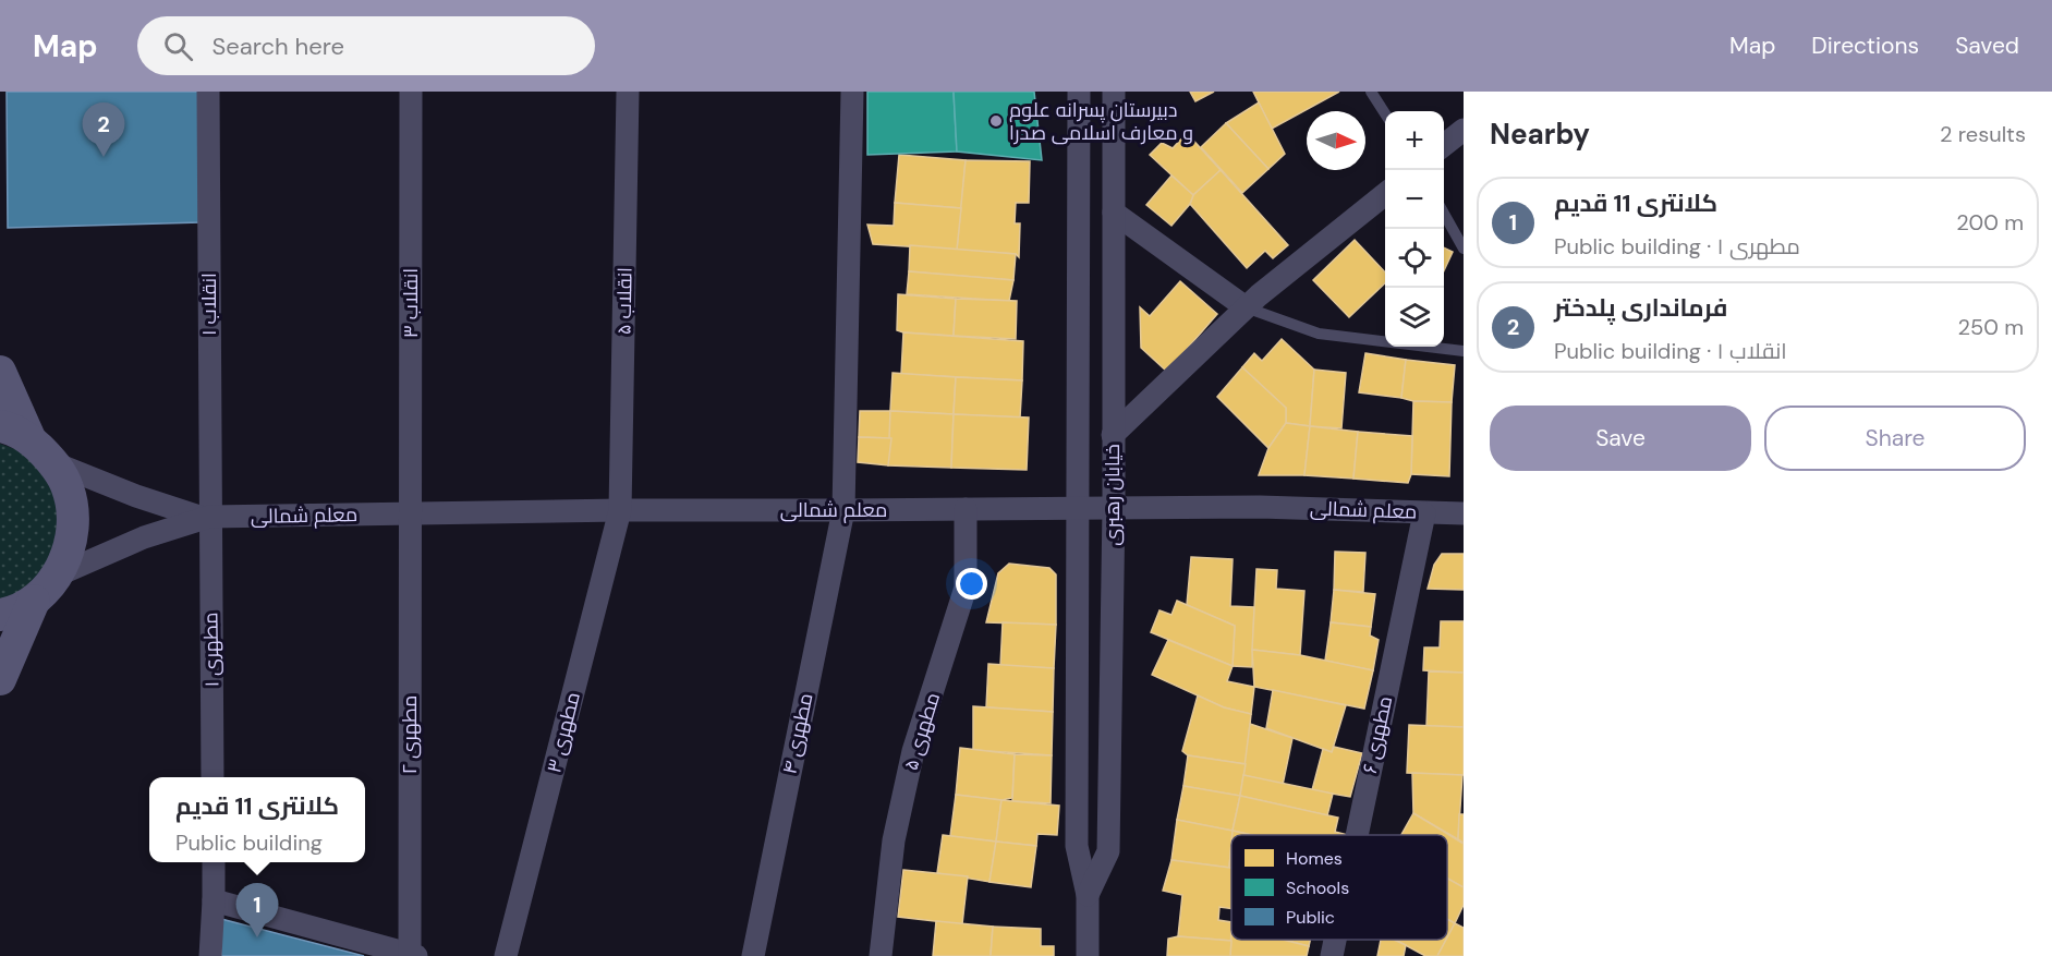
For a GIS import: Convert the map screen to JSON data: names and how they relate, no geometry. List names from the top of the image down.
{
  "streets": {
    "street": [
      "انقلاب ۵",
      "انقلاب ۳",
      "انقلاب ۱",
      "خیابان رهبری",
      "معلم شمالی",
      "مطهری ۱",
      "مطهری ۵",
      "مطهری ۳",
      "مطهری ۴",
      "مطهری ۲",
      "مطهری ۶"
    ]
  },
  "crossings": [
    ["انقلاب ۵", "معلم شمالی"],
    ["انقلاب ۵", "مطهری ۳"],
    ["انقلاب ۳", "معلم شمالی"],
    ["انقلاب ۳", "مطهری ۲"],
    ["انقلاب ۱", "معلم شمالی"],
    ["انقلاب ۱", "مطهری ۱"],
    ["خیابان رهبری", "معلم شمالی"],
    ["معلم شمالی", "مطهری ۱"],
    ["معلم شمالی", "مطهری ۵"],
    ["معلم شمالی", "مطهری ۳"],
    ["معلم شمالی", "مطهری ۴"],
    ["معلم شمالی", "مطهری ۲"],
    ["معلم شمالی", "مطهری ۶"]
  ],
  "places": ["دبیرستان پسرانه علوم و معارف اسلامی صدرا"],
  "legend": ["Homes", "Schools", "Public"],
  "north": "right",
  "page": {
    "header": "Map",
    "search": "Search here",
    "nav": ["Map", "Directions", "Saved"],
    "heading": ["Nearby", "2 results"],
    "pins": ["2", "1"],
    "map_buttons": ["+", "−"],
    "list": [
      {
        "mark": "1",
        "name": "کلانتری 11 قدیم",
        "note": "Public building · مطهری ۱",
        "value": "200 m"
      },
      {
        "mark": "2",
        "name": "فرمانداری پلدختر",
        "note": "Public building · انقلاب ۱",
        "value": "250 m"
      }
    ],
    "buttons": ["Save", "Share"],
    "popup": ["کلانتری 11 قدیم", "Public building"]
  }
}
